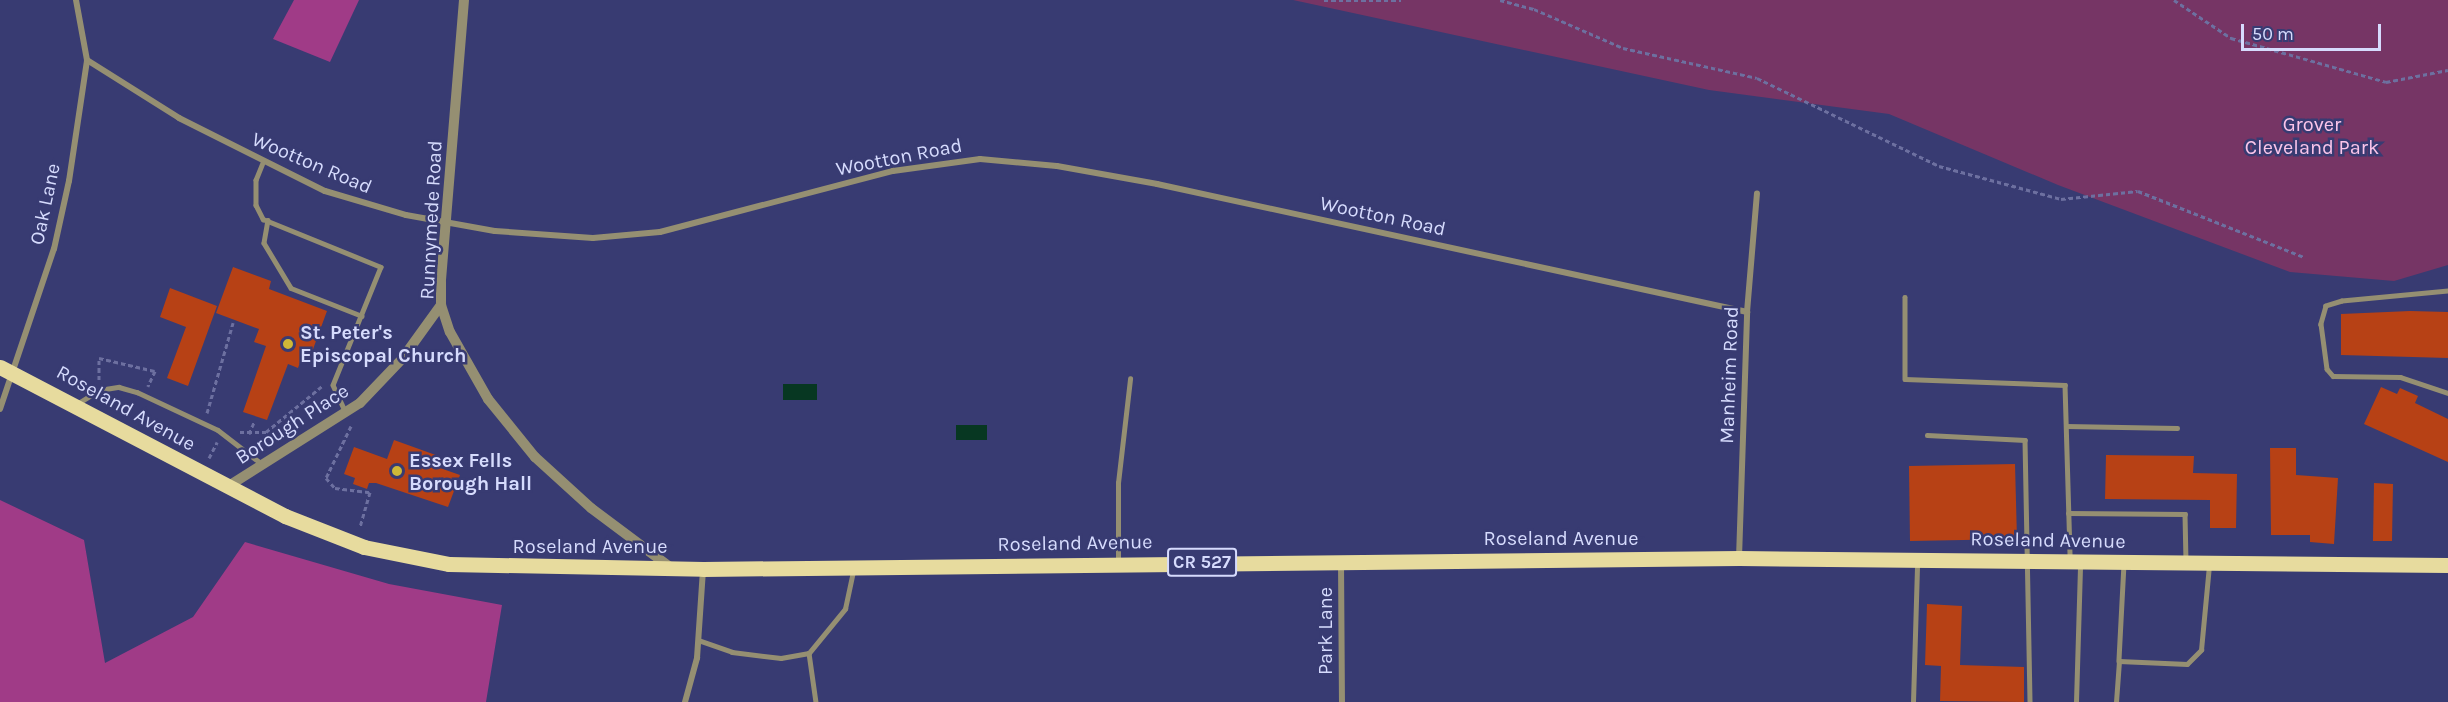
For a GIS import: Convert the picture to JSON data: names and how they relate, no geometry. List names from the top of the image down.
{
  "streets": {
    "main road": ["Roseland Avenue", "CR 527"],
    "street": [
      "Wootton Road",
      "Oak Lane",
      "Runnymede Road",
      "Manheim Road",
      "Borough Place",
      "Park Lane"
    ]
  },
  "crossings": [
    ["Wootton Road", "Oak Lane"],
    ["Wootton Road", "Runnymede Road"],
    ["Wootton Road", "Manheim Road"],
    ["Oak Lane", "Roseland Avenue"],
    ["Runnymede Road", "Roseland Avenue"],
    ["Runnymede Road", "Borough Place"],
    ["Manheim Road", "Roseland Avenue"],
    ["Roseland Avenue", "Borough Place"],
    ["Roseland Avenue", "Park Lane"]
  ],
  "parks": ["Grover Cleveland Park"],
  "places": ["St. Peter's Episcopal Church", "Essex Fells Borough Hall"],
  "scale_bar": "50 m"
}
